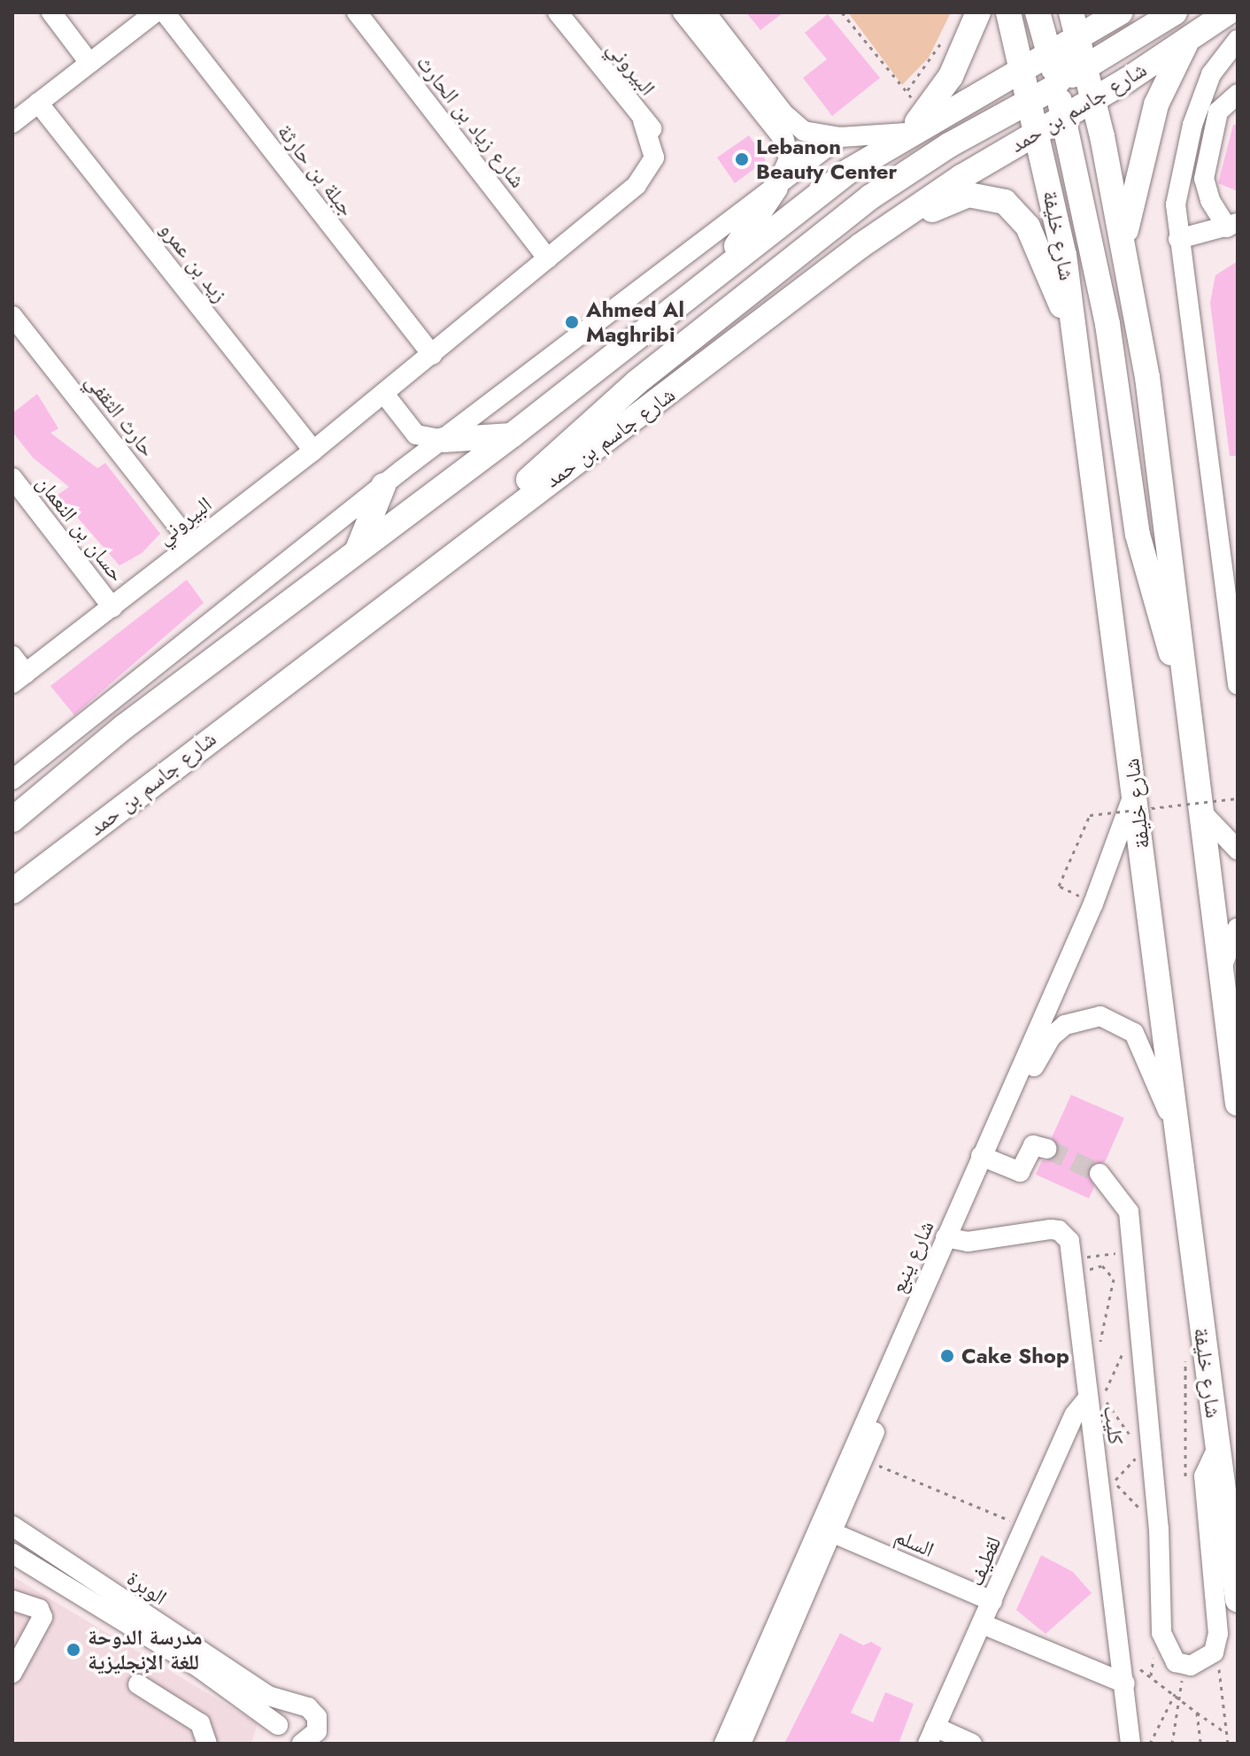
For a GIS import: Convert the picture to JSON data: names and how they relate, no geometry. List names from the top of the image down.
{
  "streets": {
    "main road": ["شارع جاسم بن حمد", "شارع خليفة"],
    "street": [
      "البيروني",
      "شارع زياد بن الحارث",
      "جبلة بن حارثة",
      "زيد بن عمرو",
      "حارث الثقفي",
      "حسان بن النعمان",
      "شارع ينبع",
      "كليب",
      "السلم",
      "لقطيف",
      "الوبرة"
    ]
  },
  "crossings": [
    ["البيروني", "شارع زياد بن الحارث"],
    ["البيروني", "جبلة بن حارثة"],
    ["البيروني", "زيد بن عمرو"],
    ["البيروني", "حارث الثقفي"],
    ["البيروني", "حسان بن النعمان"],
    ["شارع جاسم بن حمد", "شارع خليفة"],
    ["شارع خليفة", "شارع ينبع"],
    ["شارع ينبع", "كليب"],
    ["شارع ينبع", "السلم"],
    ["كليب", "لقطيف"],
    ["السلم", "لقطيف"]
  ],
  "places": [
    "Lebanon Beauty Center",
    "Ahmed Al Maghribi",
    "Cake Shop",
    "مدرسة الدوحة للغة الإنجليزية"
  ]
}
